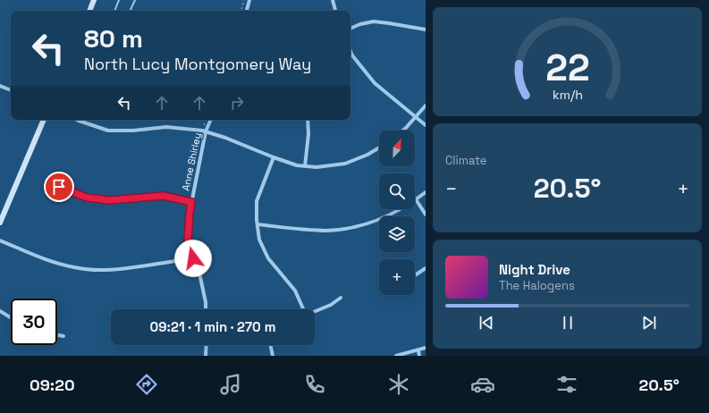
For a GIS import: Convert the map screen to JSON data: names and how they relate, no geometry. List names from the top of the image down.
{
  "streets": {
    "street": ["Anne Shirley"]
  },
  "north": "top right",
  "page": {
    "turn": ["80 m", "North Lucy Montgomery Way"],
    "tile": "Climate",
    "map_buttons": "+",
    "heat": ["−", "20.5°", "+"],
    "song": ["Night Drive", "The Halogens"],
    "limit": "30",
    "trip": "09:21 · 1 min · 270 m",
    "tabs": ["09:20", "20.5°"],
    "gauge": ["22", "km/h"]
  }
}
